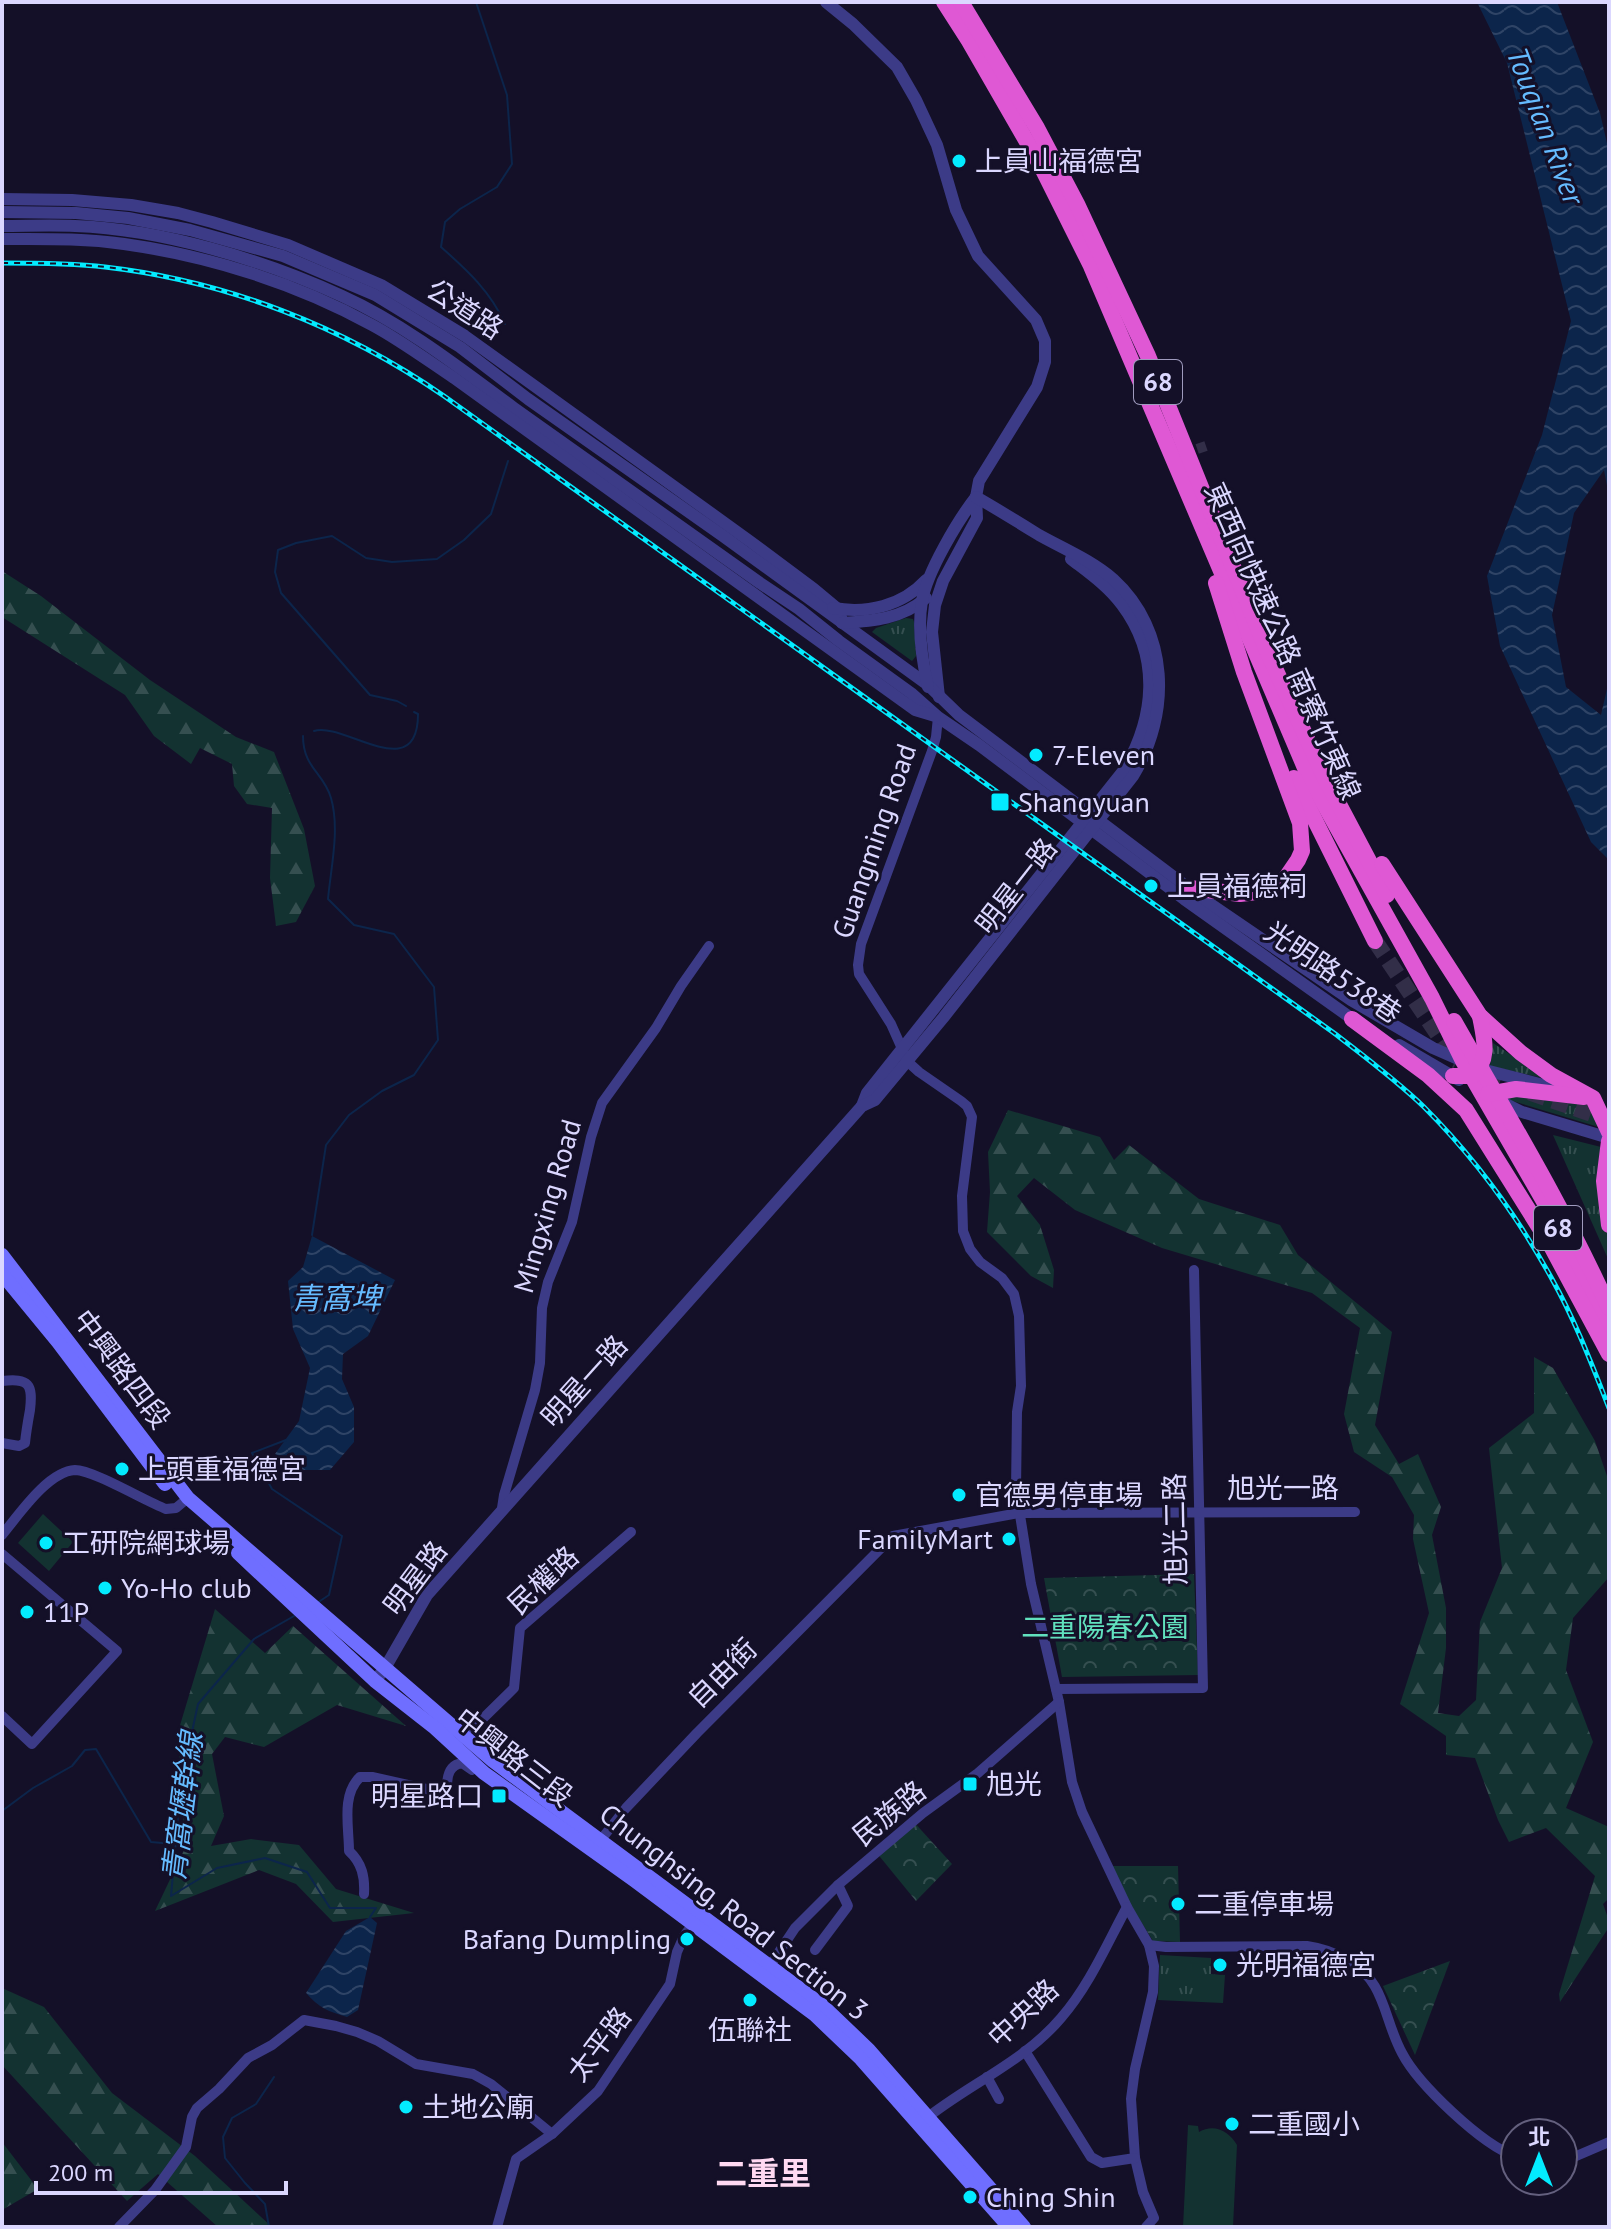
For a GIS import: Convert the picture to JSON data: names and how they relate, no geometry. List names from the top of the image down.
{
  "streets": {
    "highway": ["68", "東西向快速公路 南寮竹東線"],
    "main road": ["中興路四段", "中興路三段", "Chunghsing, Road Section 3"],
    "street": [
      "公道路",
      "Guangming Road",
      "明星一路",
      "光明路538巷",
      "Mingxing Road",
      "旭光一路",
      "旭光二路",
      "明星路",
      "民權路",
      "自由街",
      "民族路",
      "中央路",
      "太平路"
    ]
  },
  "crossings": [
    ["公道路", "Guangming Road"],
    ["公道路", "光明路538巷"],
    ["Guangming Road", "明星一路"],
    ["Guangming Road", "光明路538巷"],
    ["Guangming Road", "旭光一路"],
    ["Guangming Road", "旭光二路"],
    ["Guangming Road", "民族路"],
    ["Guangming Road", "中央路"],
    ["明星一路", "Mingxing Road"],
    ["明星一路", "明星路"],
    ["Mingxing Road", "明星路"],
    ["中興路四段", "明星路"],
    ["中興路四段", "中興路三段"],
    ["中興路四段", "Chunghsing, Road Section 3"],
    ["旭光一路", "旭光二路"],
    ["旭光一路", "自由街"],
    ["明星路", "中興路三段"],
    ["明星路", "Chunghsing, Road Section 3"],
    ["民權路", "中興路三段"],
    ["民權路", "Chunghsing, Road Section 3"],
    ["自由街", "Chunghsing, Road Section 3"],
    ["中興路三段", "Chunghsing, Road Section 3"],
    ["民族路", "Chunghsing, Road Section 3"],
    ["Chunghsing, Road Section 3", "中央路"],
    ["Chunghsing, Road Section 3", "太平路"]
  ],
  "districts": ["二重里"],
  "water": ["Touqian River", "青窩埤", "青窩壢幹線"],
  "parks": ["二重陽春公園"],
  "places": {
    "other": [
      "上員山福德宮",
      "7-Eleven",
      "上員福德祠",
      "上頭重福德宮",
      "官德男停車場",
      "FamilyMart",
      "工研院網球場",
      "Yo-Ho club",
      "11P",
      "二重停車場",
      "Bafang Dumpling",
      "光明福德宮",
      "伍聯社",
      "土地公廟",
      "二重國小",
      "Ching Shin"
    ],
    "transit": ["Shangyuan", "旭光", "明星路口"]
  },
  "scale_bar": "200 m",
  "north": "top"
}
